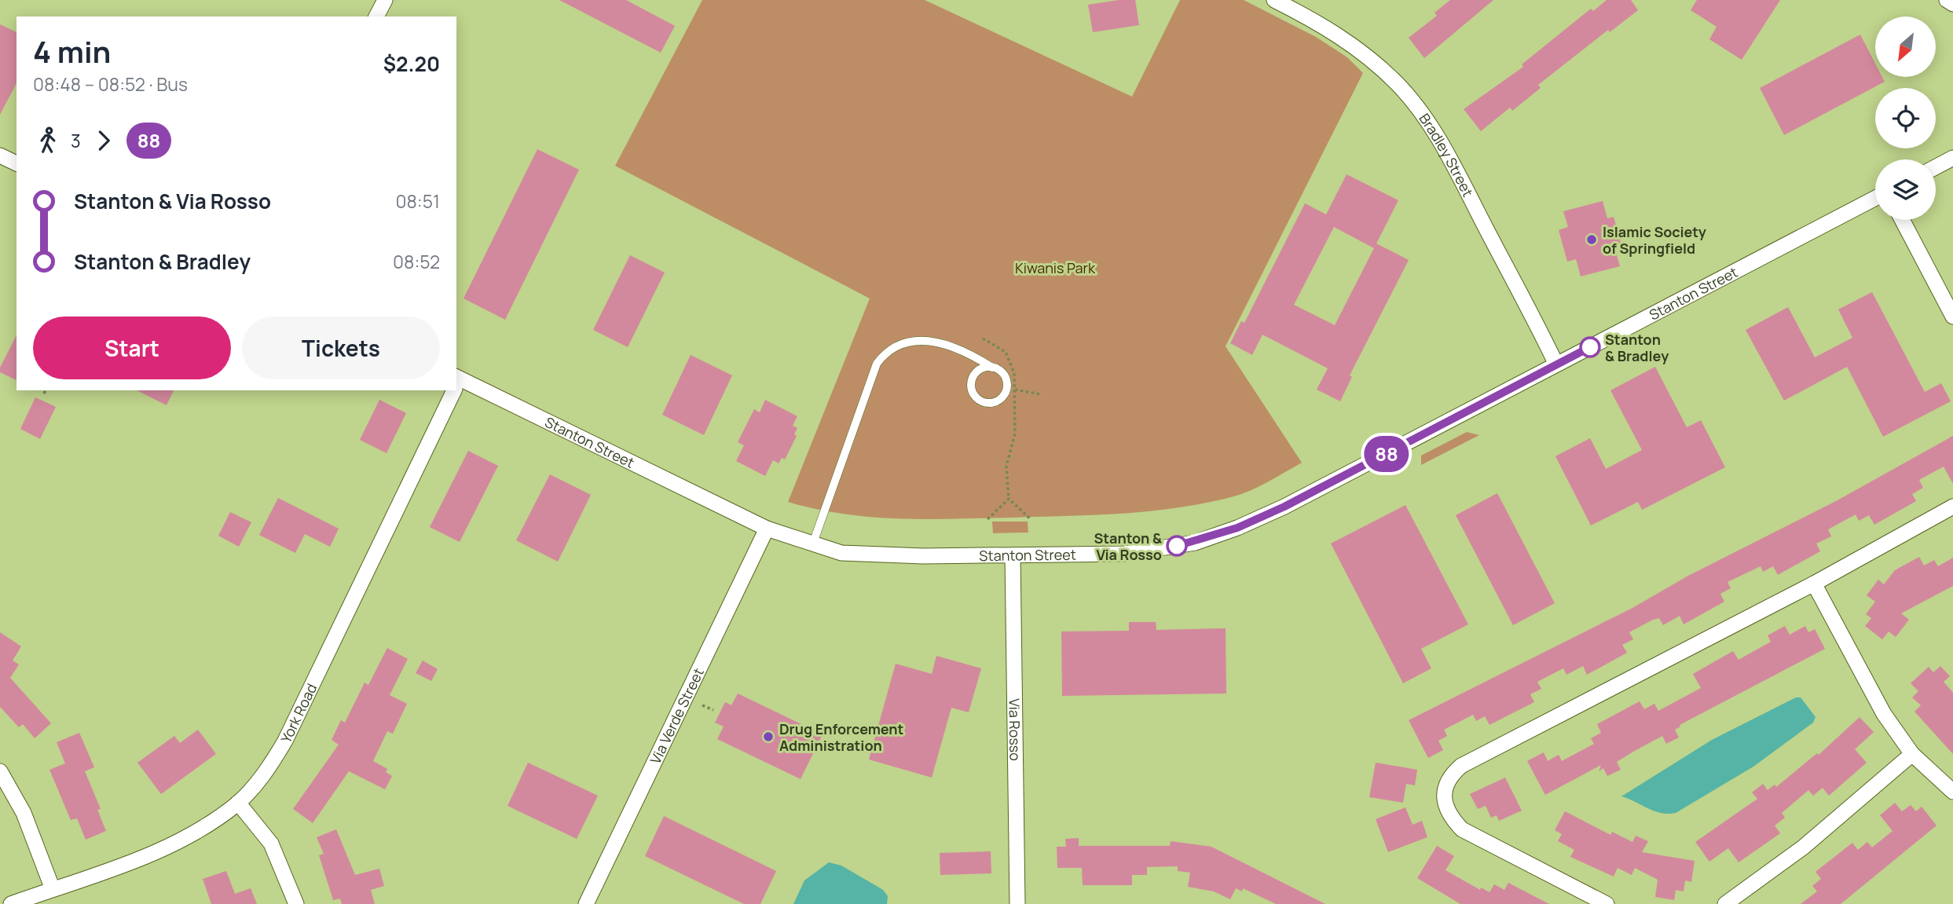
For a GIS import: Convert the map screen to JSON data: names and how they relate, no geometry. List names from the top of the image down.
{
  "streets": {
    "street": [
      "Bradley Street",
      "Stanton Street",
      "York Road",
      "Via Verde Street",
      "Via Rosso"
    ]
  },
  "crossings": [
    ["Bradley Street", "Stanton Street"],
    ["Stanton Street", "Via Verde Street"],
    ["Stanton Street", "Via Rosso"]
  ],
  "parks": ["Kiwanis Park"],
  "places": [
    "Islamic Society of Springfield",
    "Stanton & Bradley",
    "Stanton & Via Rosso",
    "Drug Enforcement Administration"
  ],
  "lines": ["bus line 88"],
  "north": "bottom left",
  "page": {
    "on_map": "88",
    "heading": ["4 min", "08:48 – 08:52 · Bus", "$2.20"],
    "legs": ["3", "88"],
    "list": [
      {
        "name": "Stanton & Via Rosso",
        "value": "08:51"
      },
      {
        "name": "Stanton & Bradley",
        "value": "08:52"
      }
    ],
    "buttons": ["Start", "Tickets"]
  }
}
